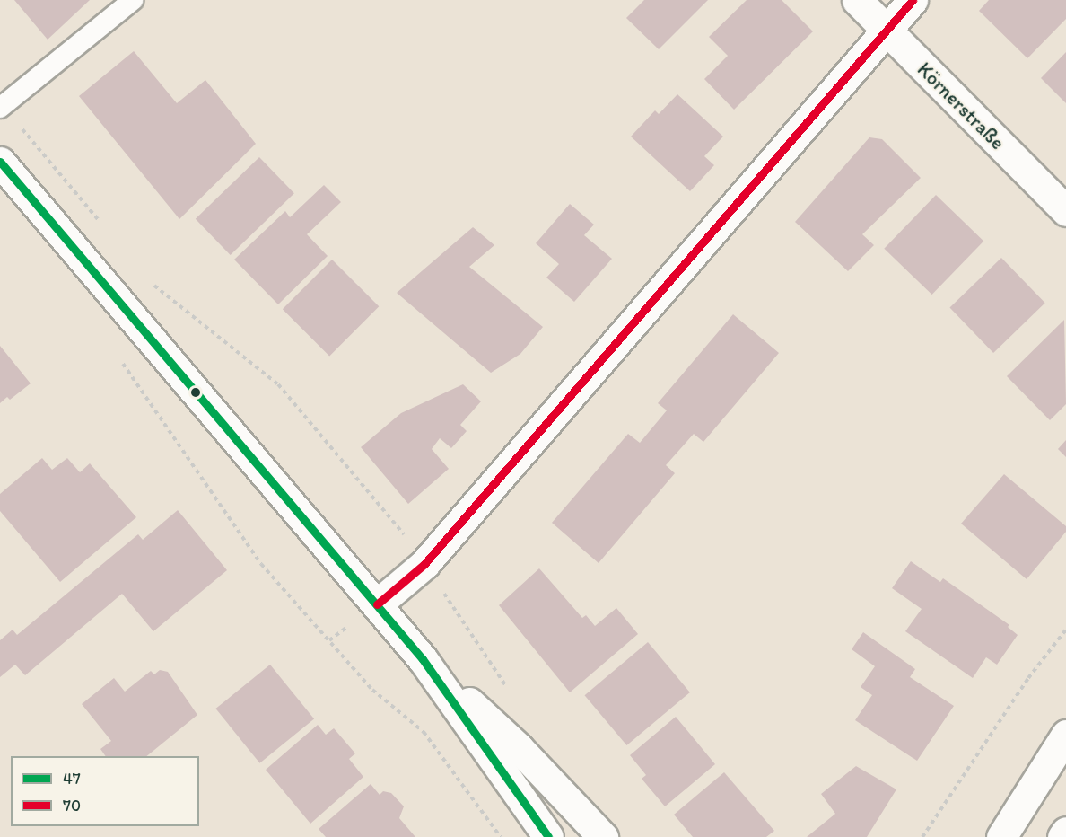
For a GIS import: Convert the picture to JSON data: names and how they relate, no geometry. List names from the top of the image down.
{
  "streets": {
    "main road": ["Körnerstraße"]
  },
  "lines": ["transit line 70", "transit line 47"],
  "legend": ["47", "70"]
}
